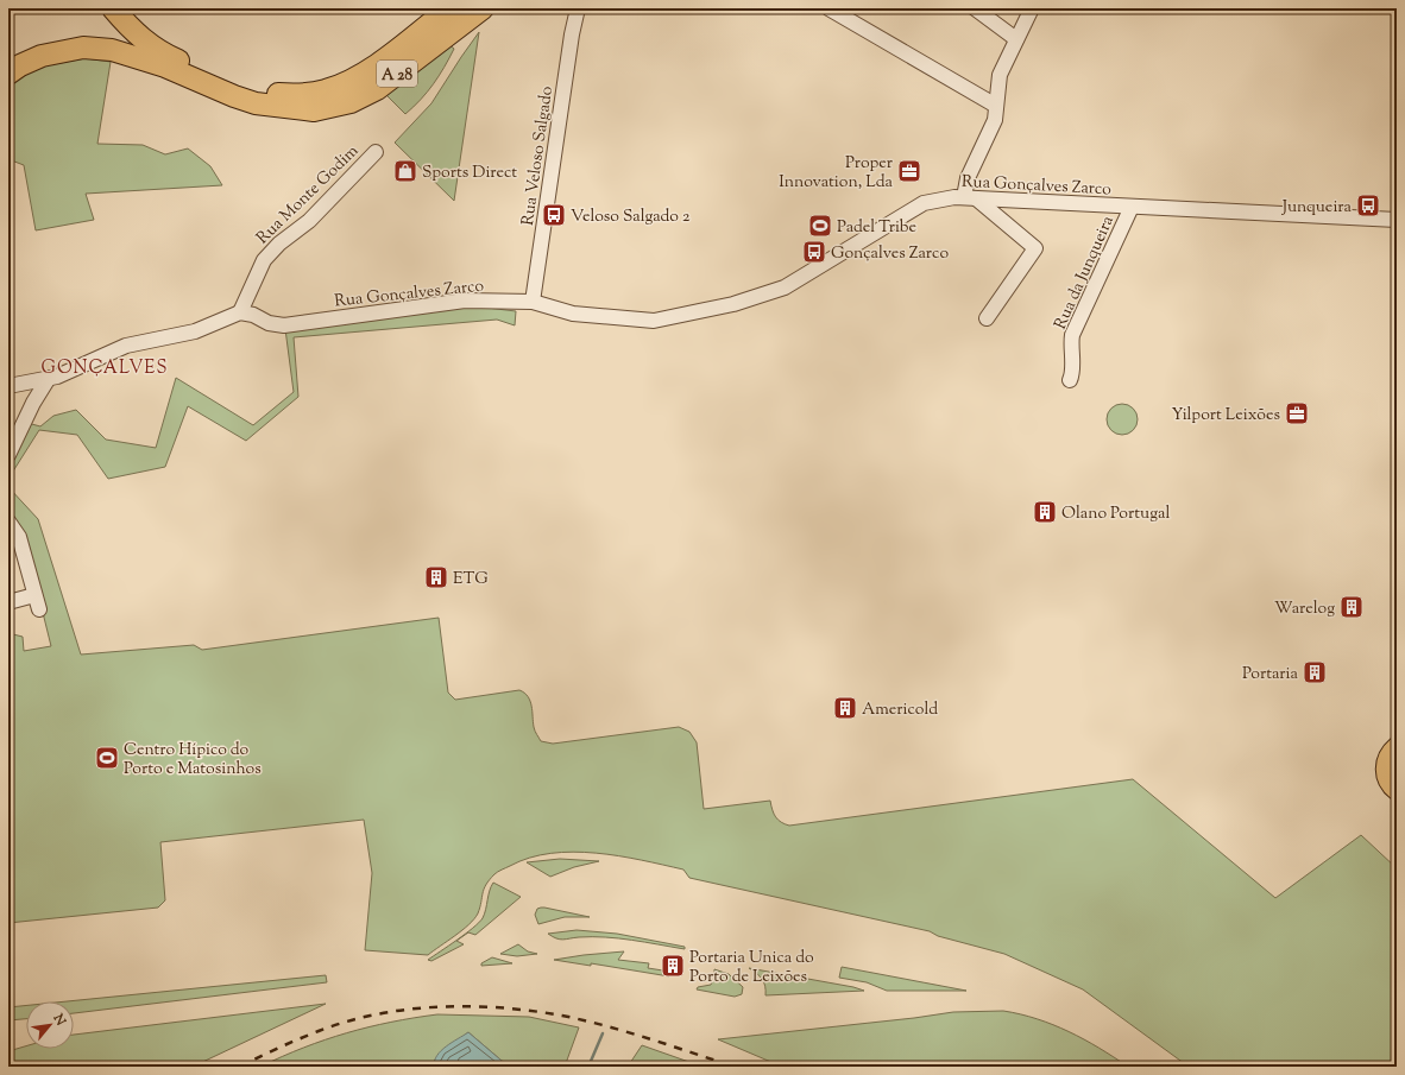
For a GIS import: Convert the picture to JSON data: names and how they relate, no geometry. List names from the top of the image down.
{
  "streets": {
    "highway": ["A 28"],
    "street": [
      "Rua Veloso Salgado",
      "Rua Gonçalves Zarco",
      "Rua Monte Godim",
      "Rua da Junqueira"
    ]
  },
  "crossings": [
    ["Rua Veloso Salgado", "Rua Gonçalves Zarco"],
    ["Rua Gonçalves Zarco", "Rua Monte Godim"],
    ["Rua Gonçalves Zarco", "Rua da Junqueira"]
  ],
  "districts": ["GONÇALVES"],
  "places": {
    "shop": ["Sports Direct"],
    "office": ["Proper Innovation, Lda", "Yilport Leixões"],
    "bus stop": ["Junqueira", "Veloso Salgado 2", "Gonçalves Zarco"],
    "sports": ["Padel Tribe", "Centro Hípico do Porto e Matosinhos"],
    "building": [
      "Olano Portugal",
      "ETG",
      "Warelog",
      "Portaria",
      "Americold",
      "Portaria Unica do Porto de Leixões"
    ]
  },
  "north": "top right"
}
